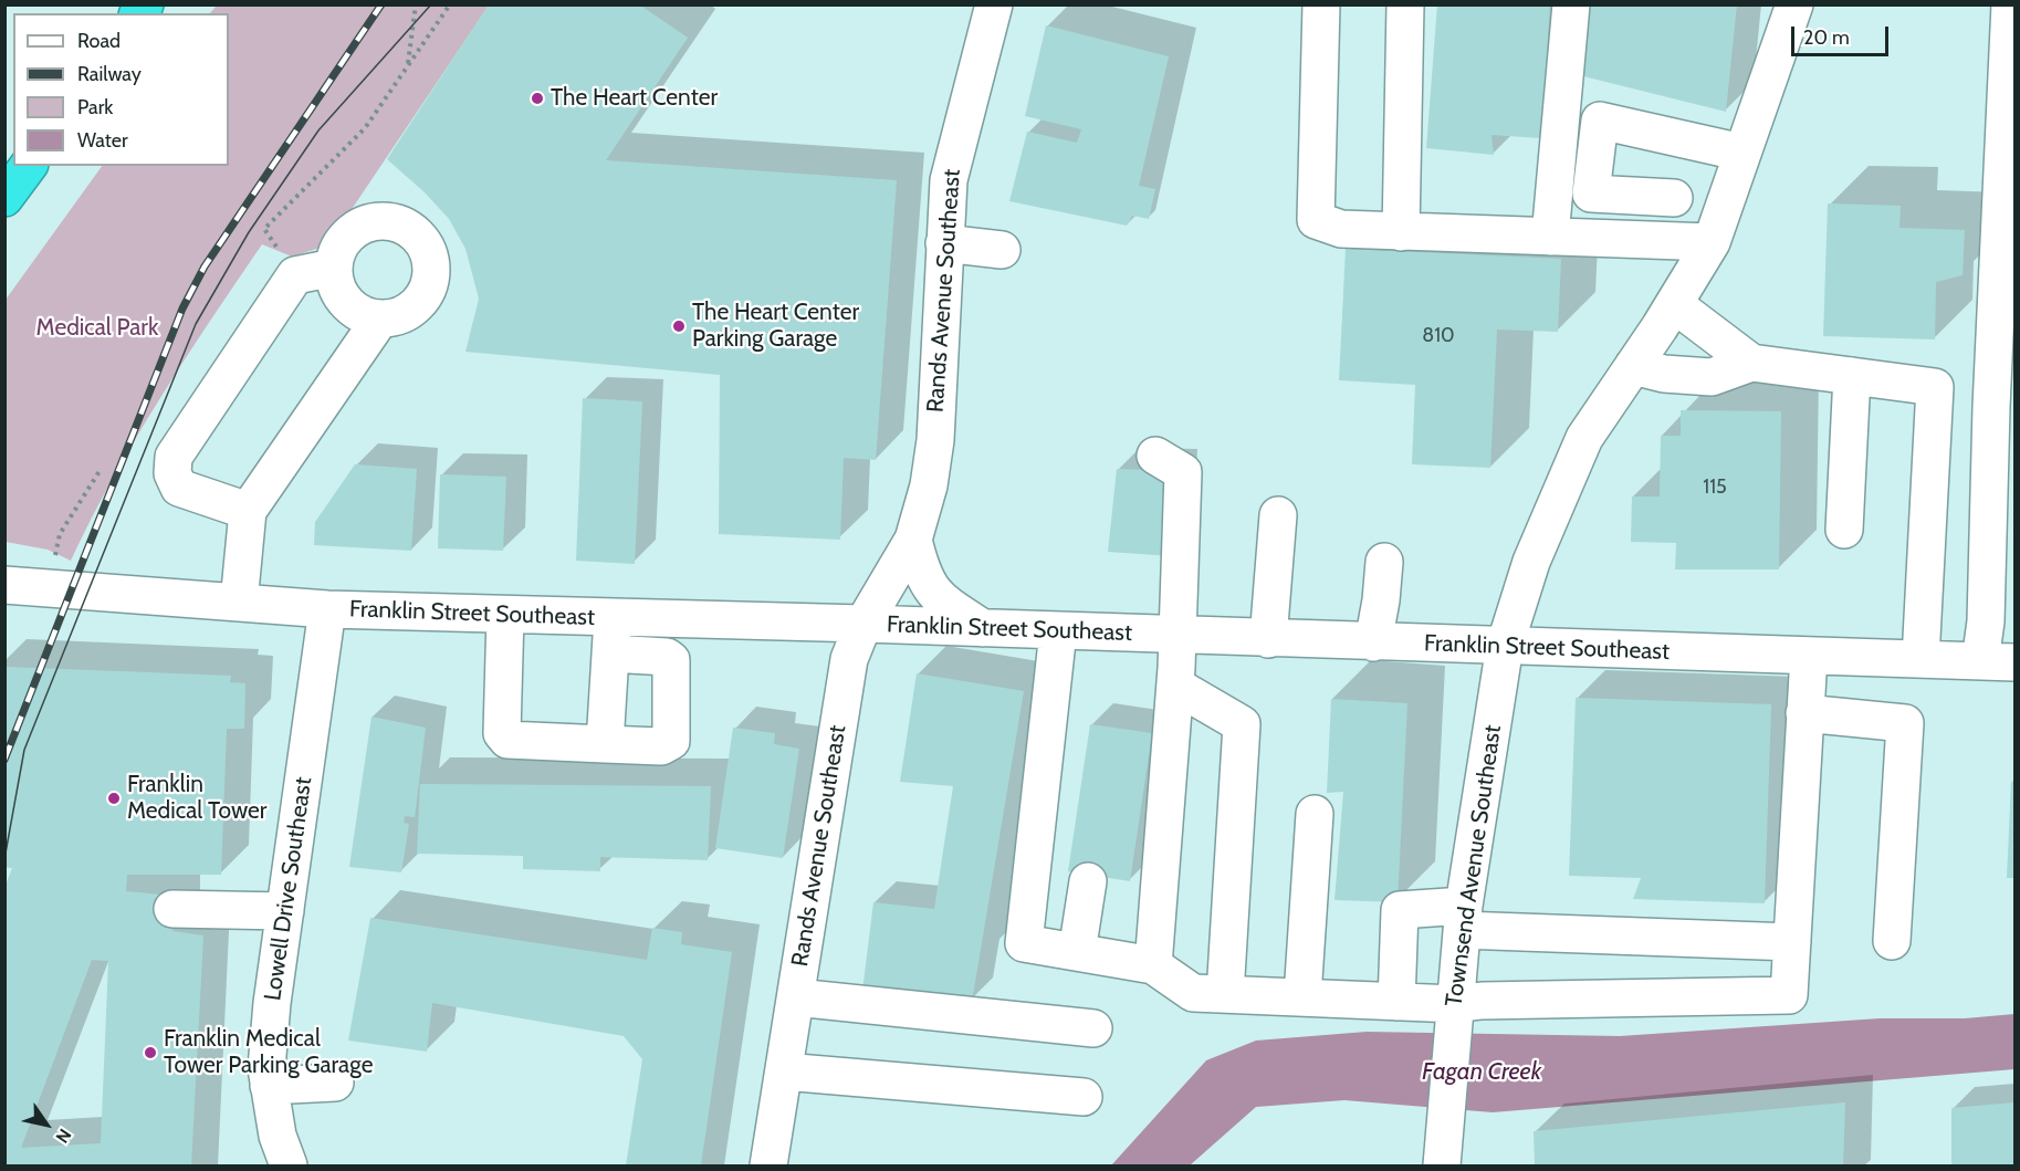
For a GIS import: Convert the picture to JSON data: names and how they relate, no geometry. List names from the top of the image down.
{
  "streets": {
    "street": [
      "Rands Avenue Southeast",
      "Franklin Street Southeast",
      "Townsend Avenue Southeast",
      "Lowell Drive Southeast"
    ]
  },
  "crossings": [
    ["Rands Avenue Southeast", "Franklin Street Southeast"],
    ["Franklin Street Southeast", "Townsend Avenue Southeast"],
    ["Franklin Street Southeast", "Lowell Drive Southeast"]
  ],
  "water": ["Fagan Creek"],
  "parks": ["Medical Park"],
  "places": [
    "The Heart Center",
    "The Heart Center Parking Garage",
    "Franklin Medical Tower",
    "Franklin Medical Tower Parking Garage"
  ],
  "house_numbers": ["810", "115"],
  "legend": [
    "Road",
    "Railway",
    "Park",
    "Water"
  ],
  "scale_bar": "20 m",
  "north": "bottom right"
}
